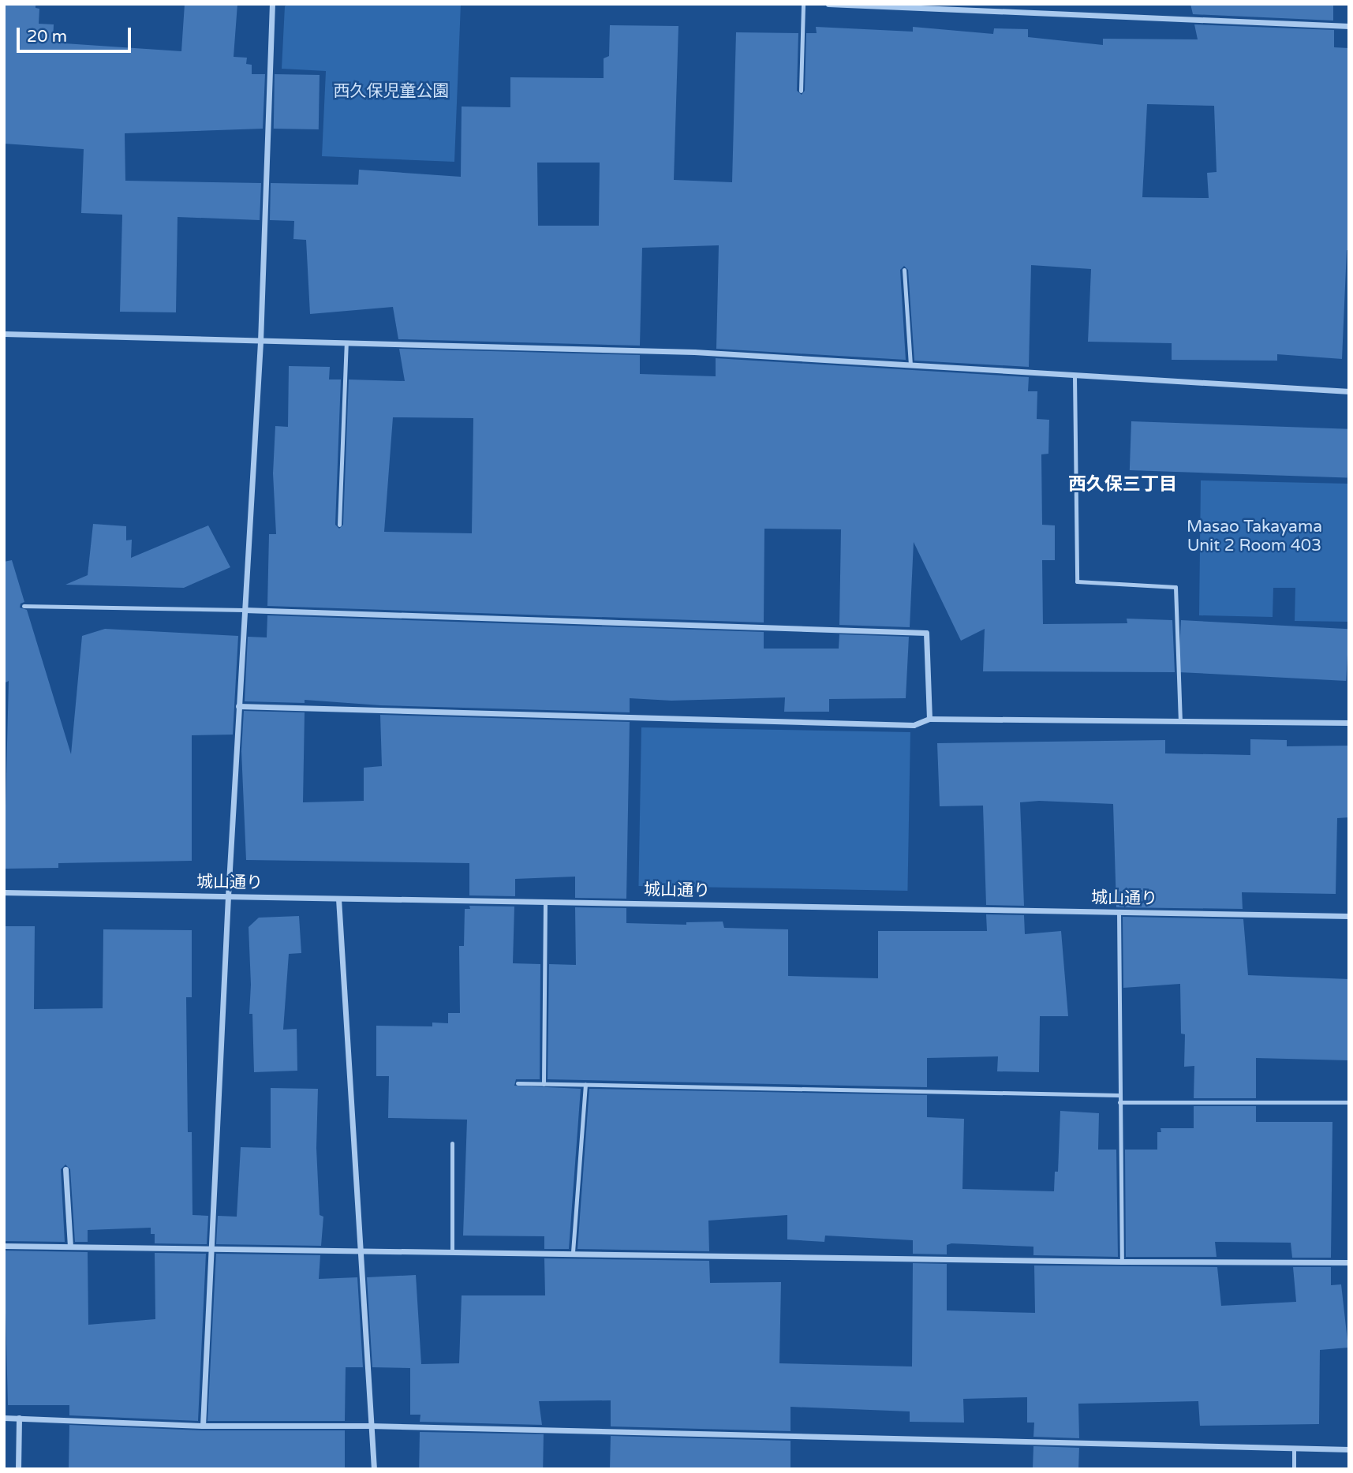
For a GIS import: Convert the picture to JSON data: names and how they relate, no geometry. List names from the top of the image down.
{
  "streets": {
    "street": ["城山通り"]
  },
  "districts": ["西久保三丁目"],
  "parks": ["西久保児童公園", "Masao Takayama Unit 2 Room 403"],
  "scale_bar": "20 m"
}
